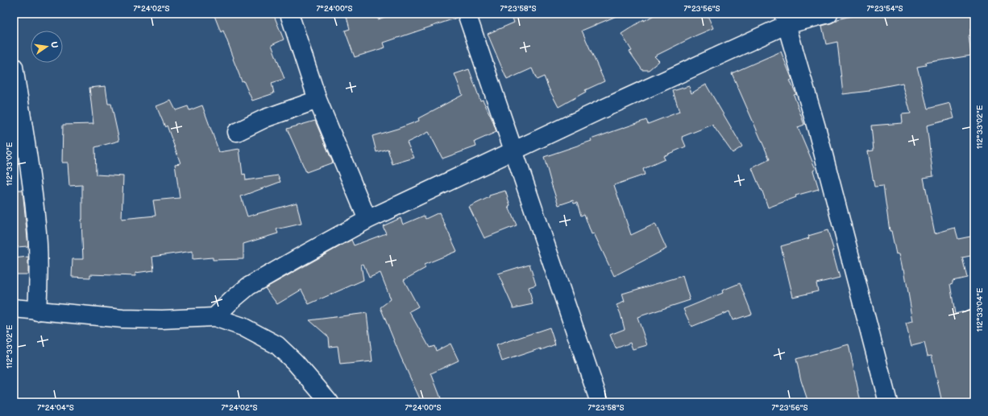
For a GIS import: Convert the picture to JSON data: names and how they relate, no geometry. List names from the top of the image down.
{
  "north": "right",
  "coordinates": [
    "7°24'02\"S",
    "7°24'00\"S",
    "7°23'58\"S",
    "7°23'56\"S",
    "7°23'54\"S",
    "112°33'02\"E",
    "112°33'00\"E",
    "112°33'04\"E",
    "7°24'04\"S"
  ]
}
